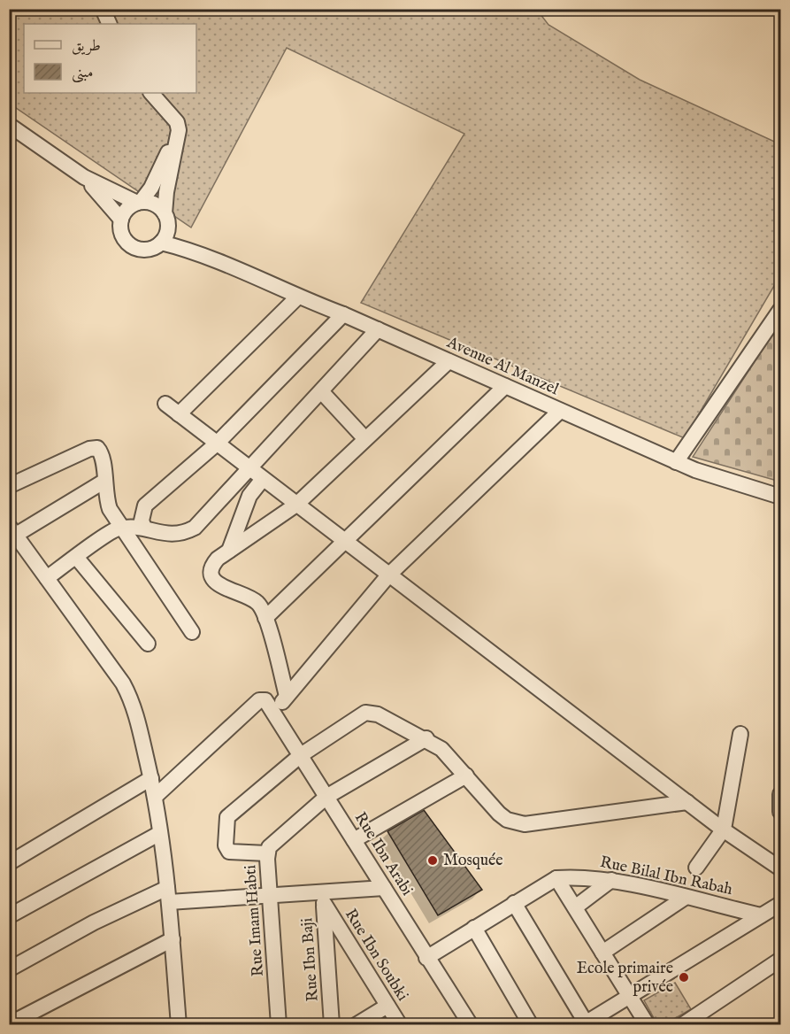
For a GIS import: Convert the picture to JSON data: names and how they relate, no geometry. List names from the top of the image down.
{
  "streets": {
    "street": [
      "Avenue Al Manzel",
      "Rue Ibn Arabi",
      "Rue Bilal Ibn Rabah",
      "Rue Imam Habti",
      "Rue Ibn Soubki",
      "Rue Ibn Baji"
    ]
  },
  "crossings": [
    ["Rue Ibn Arabi", "Rue Bilal Ibn Rabah"],
    ["Rue Ibn Arabi", "Rue Imam Habti"],
    ["Rue Ibn Soubki", "Rue Ibn Baji"]
  ],
  "places": ["Mosquée", "Ecole primaire privée"],
  "legend": ["طريق", "مبنى"]
}
